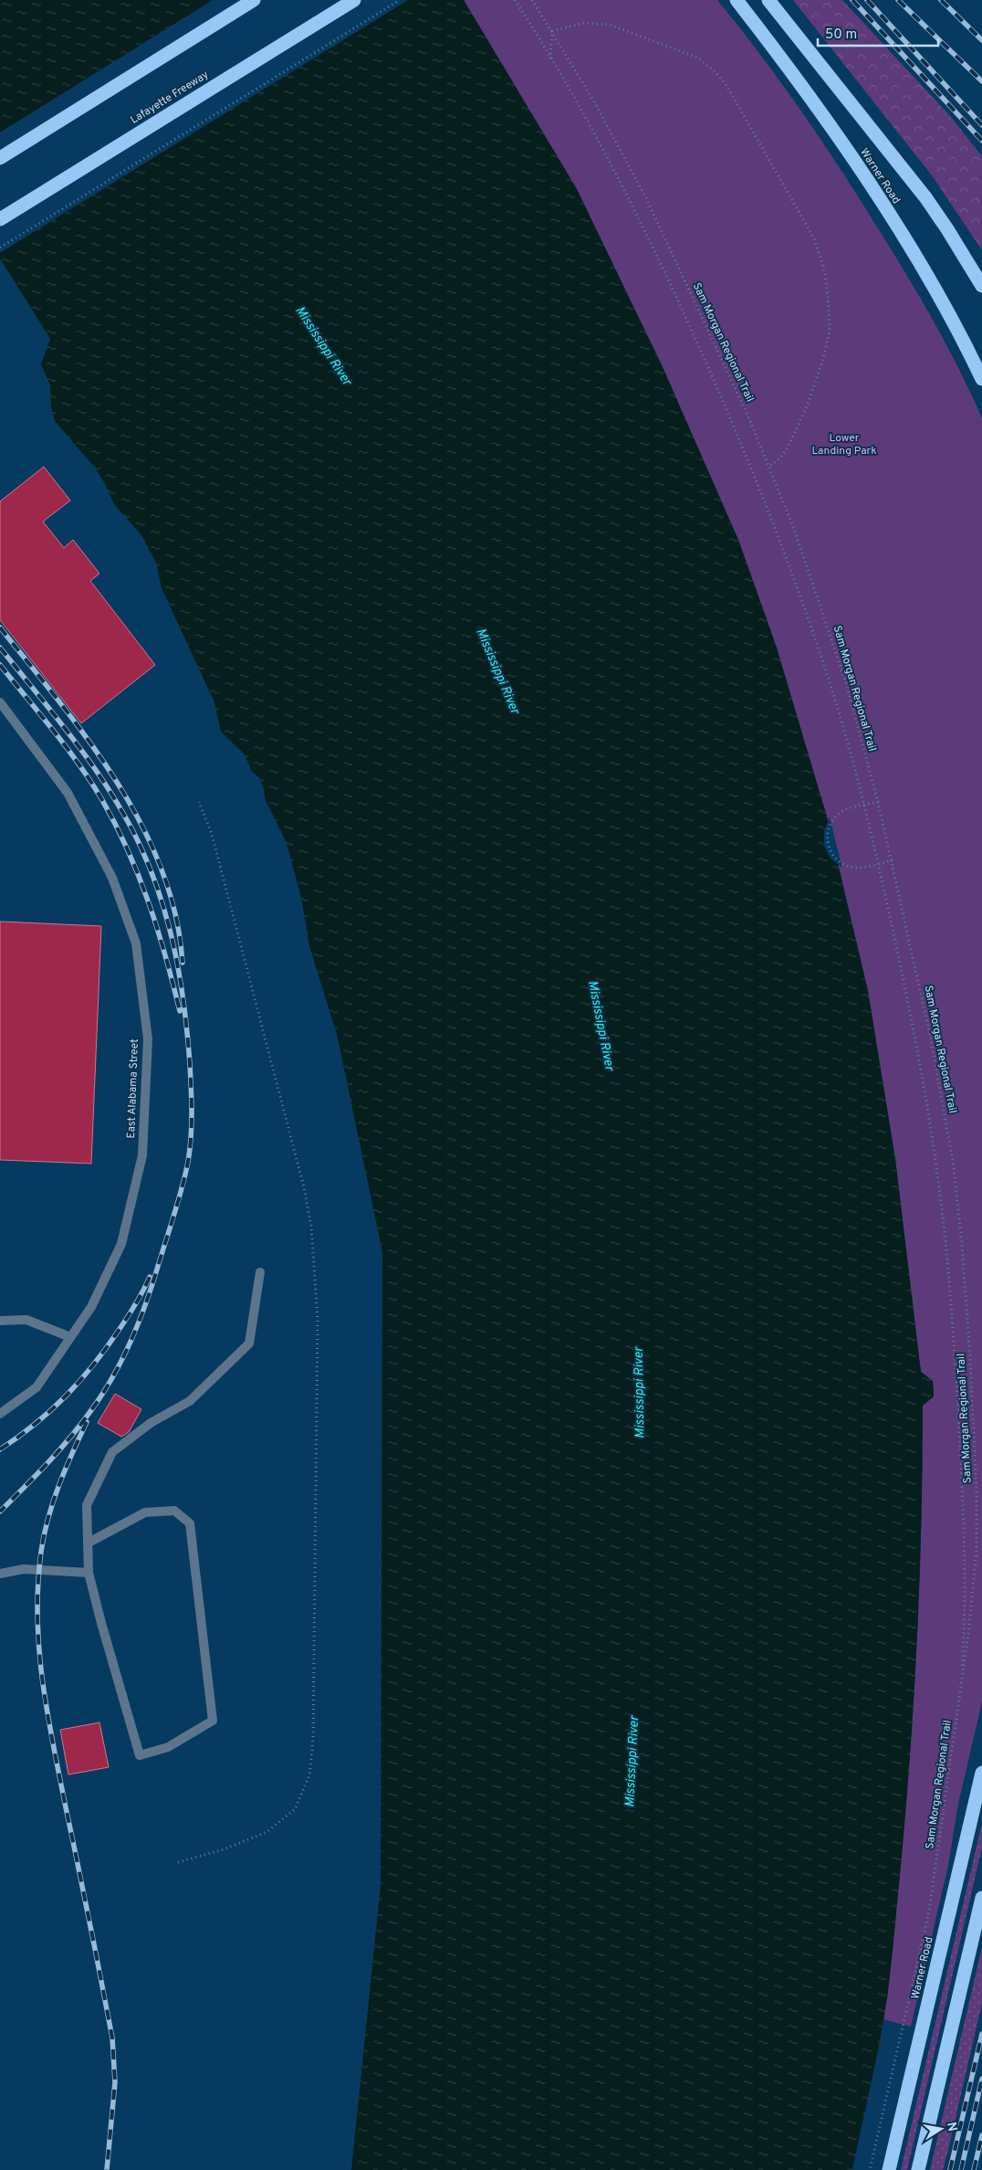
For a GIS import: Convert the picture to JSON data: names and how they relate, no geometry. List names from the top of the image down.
{
  "streets": {
    "highway": ["Lafayette Freeway", "Warner Road"],
    "lane": ["East Alabama Street"],
    "path": ["Sam Morgan Regional Trail"]
  },
  "water": ["Mississippi River"],
  "parks": ["Lower Landing Park"],
  "scale_bar": "50 m",
  "north": "right"
}
